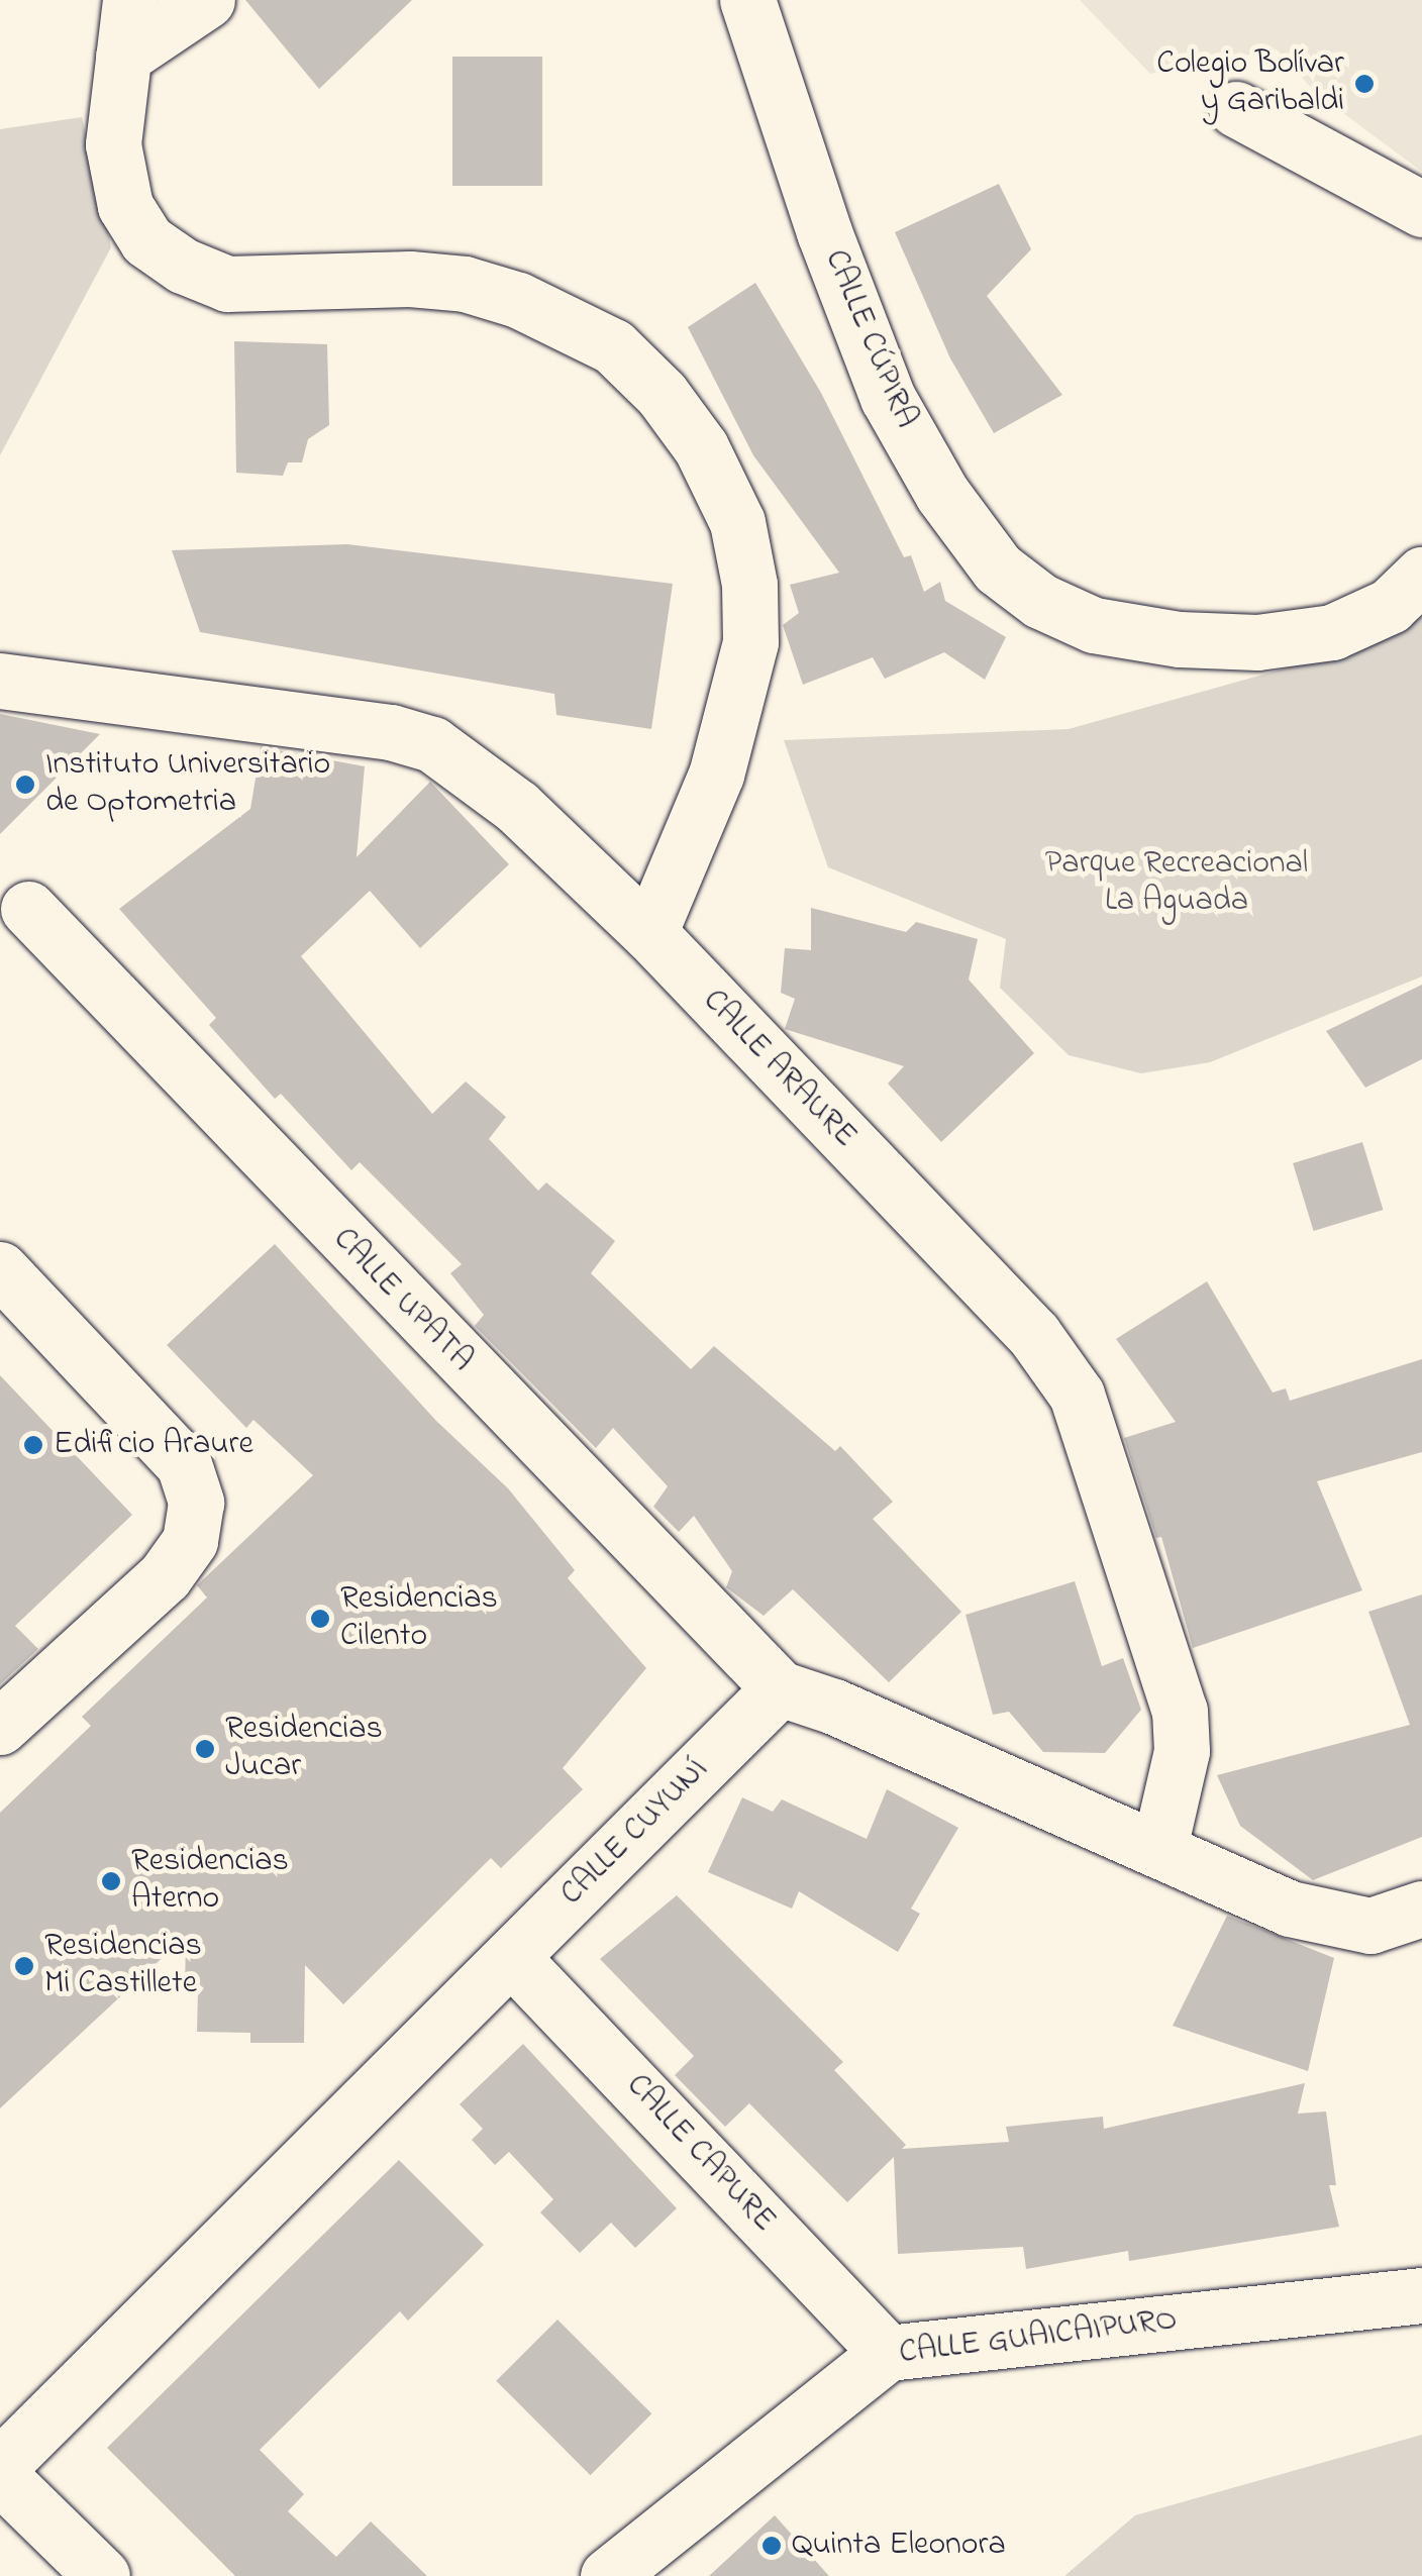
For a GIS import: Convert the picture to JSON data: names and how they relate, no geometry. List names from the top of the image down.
{
  "streets": {
    "street": [
      "CALLE CÚPIRA",
      "CALLE ARAURE",
      "CALLE UPATA",
      "CALLE CUYUNÍ",
      "CALLE CAPURE",
      "CALLE GUAICAIPURO"
    ]
  },
  "crossings": [
    ["CALLE UPATA", "CALLE CUYUNÍ"],
    ["CALLE CUYUNÍ", "CALLE CAPURE"],
    ["CALLE CAPURE", "CALLE GUAICAIPURO"]
  ],
  "parks": ["Parque Recreacional La Aguada"],
  "places": [
    "Colegio Bolívar y Garibaldi",
    "Instituto Universitario de Optometria",
    "Edificio Araure",
    "Residencias Cilento",
    "Residencias Jucar",
    "Residencias Aterno",
    "Residencias Mi Castillete",
    "Quinta Eleonora"
  ]
}
